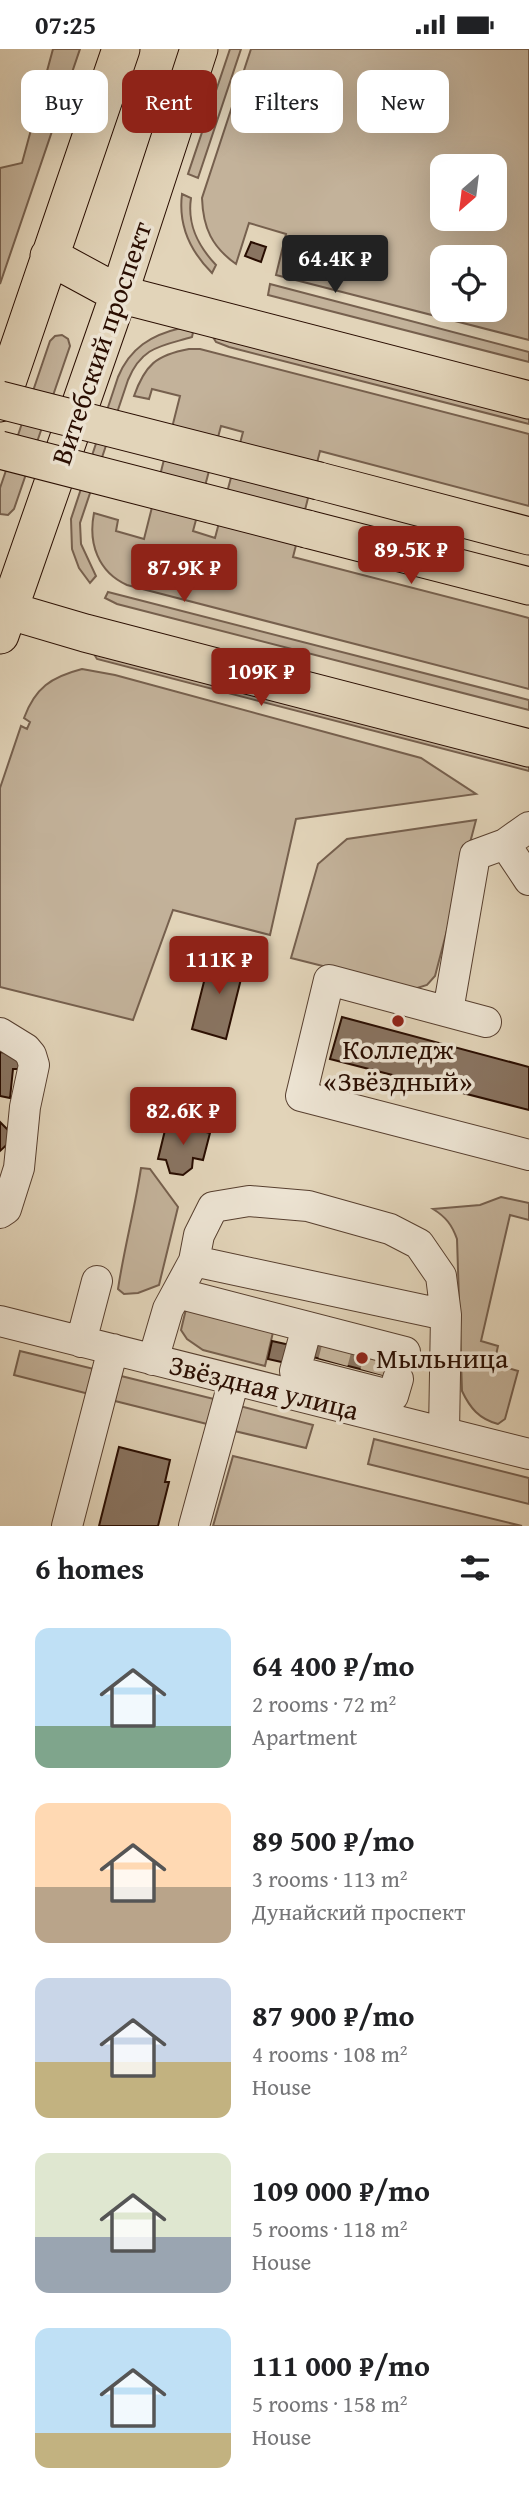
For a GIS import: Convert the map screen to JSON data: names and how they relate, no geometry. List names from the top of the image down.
{
  "streets": {
    "main road": ["Витебский проспект"],
    "street": ["Звёздная улица"]
  },
  "places": ["Колледж «Звёздный»", "Мыльница"],
  "north": "bottom left",
  "page": {
    "status": "07:25",
    "chip": [
      "Buy",
      "Rent",
      "Filters",
      "New"
    ],
    "price": [
      "64.4K ₽",
      "89.5K ₽",
      "87.9K ₽",
      "109K ₽",
      "111K ₽",
      "82.6K ₽"
    ],
    "heading": "6 homes",
    "list": [
      {
        "name": "64 400 ₽/mo",
        "note": "2 rooms · 72 m² · Apartment"
      },
      {
        "name": "89 500 ₽/mo",
        "note": "3 rooms · 113 m² · Дунайский проспект"
      },
      {
        "name": "87 900 ₽/mo",
        "note": "4 rooms · 108 m² · House"
      },
      {
        "name": "109 000 ₽/mo",
        "note": "5 rooms · 118 m² · House"
      },
      {
        "name": "111 000 ₽/mo",
        "note": "5 rooms · 158 m² · House"
      }
    ]
  }
}
